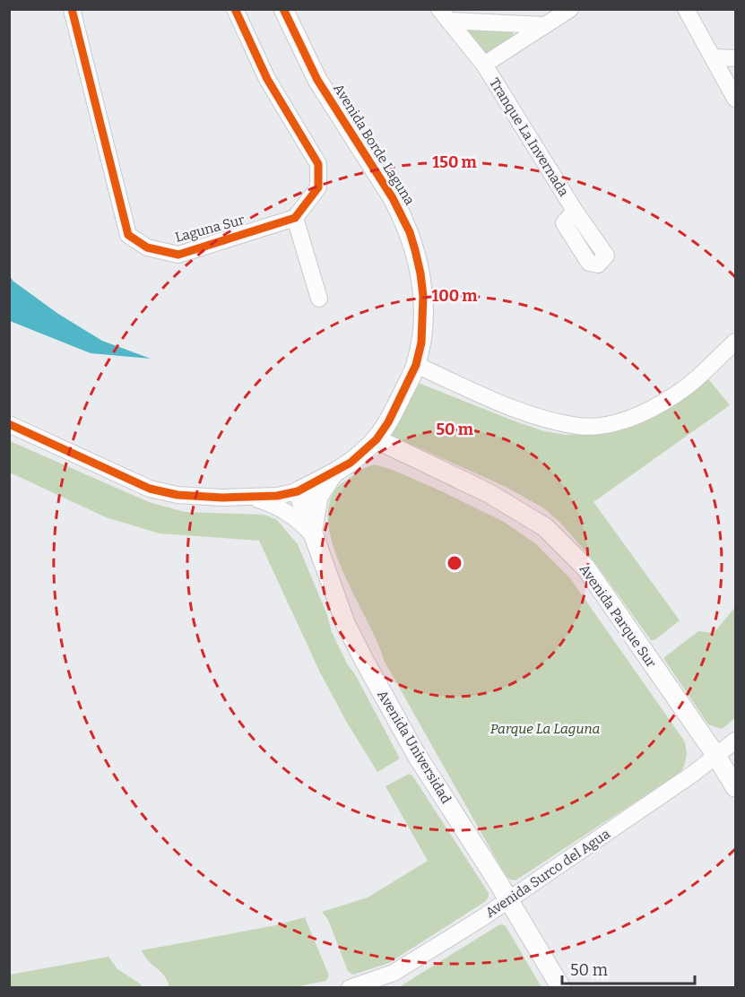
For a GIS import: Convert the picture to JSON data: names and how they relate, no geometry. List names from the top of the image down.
{
  "streets": {
    "street": [
      "Tranque La Invernada",
      "Avenida Borde Laguna",
      "Laguna Sur",
      "Avenida Parque Sur",
      "Avenida Universidad",
      "Avenida Surco del Agua"
    ]
  },
  "crossings": [
    ["Avenida Borde Laguna", "Avenida Parque Sur"],
    ["Avenida Borde Laguna", "Avenida Universidad"],
    ["Avenida Parque Sur", "Avenida Surco del Agua"],
    ["Avenida Universidad", "Avenida Surco del Agua"]
  ],
  "parks": ["Parque La Laguna"],
  "scale_bar": "50 m",
  "rings": ["150 m", "100 m", "50 m"]
}
